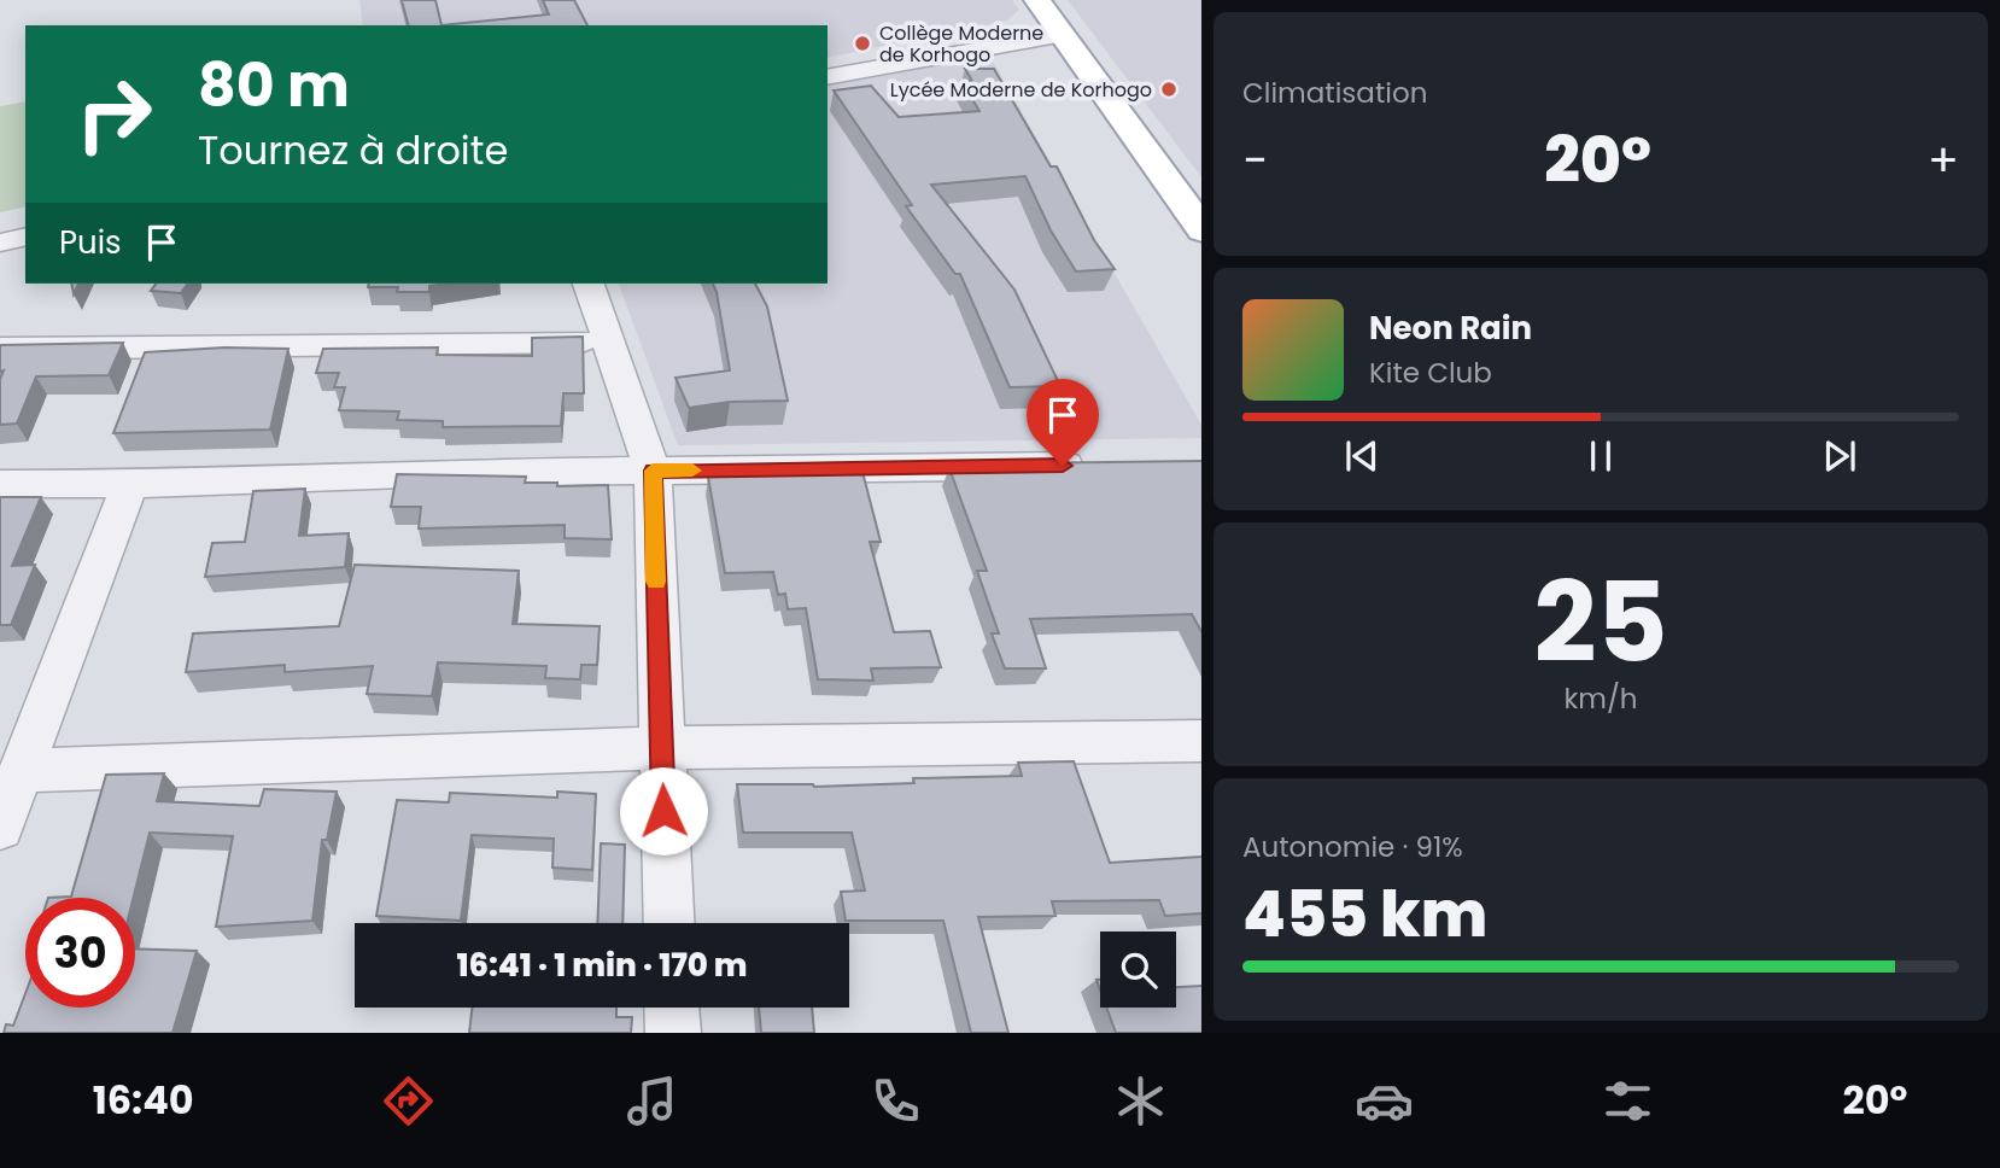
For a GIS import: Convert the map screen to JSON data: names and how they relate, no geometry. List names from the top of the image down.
{
  "places": ["Collège Moderne de Korhogo", "Lycée Moderne de Korhogo"],
  "page": {
    "tile": [
      "Climatisation",
      ["25", "km/h"],
      ["Autonomie · 91%", "455 km"]
    ],
    "turn": ["80 m", "Tournez à droite"],
    "heat": ["−", "20°", "+"],
    "then": "Puis",
    "song": ["Neon Rain", "Kite Club"],
    "limit": "30",
    "trip": "16:41 · 1 min · 170 m",
    "tabs": ["16:40", "20°"]
  }
}
